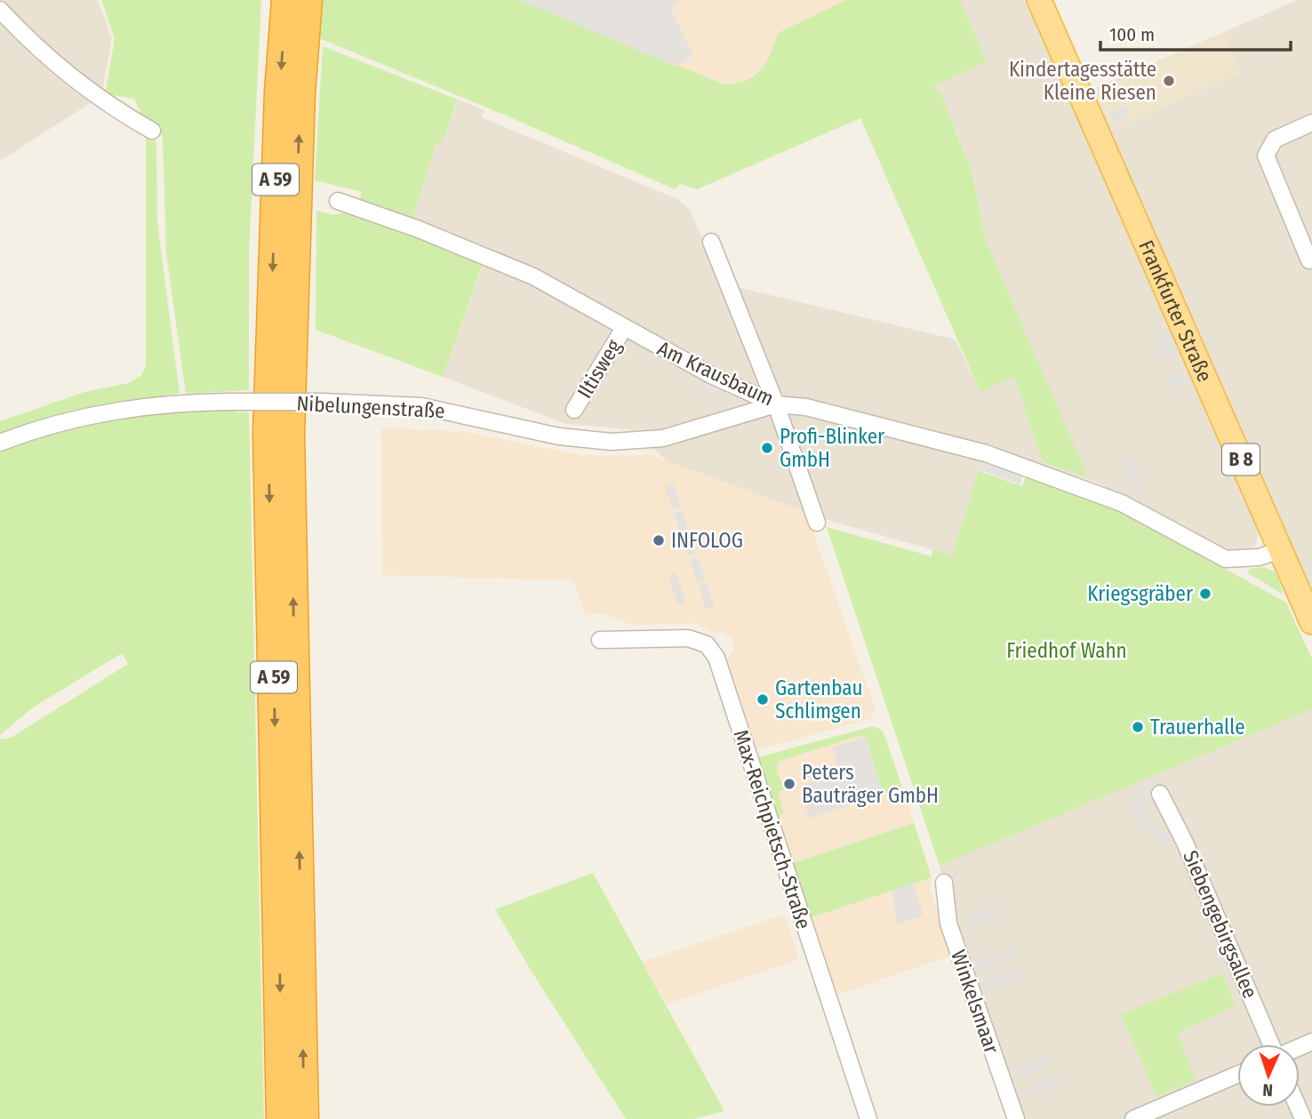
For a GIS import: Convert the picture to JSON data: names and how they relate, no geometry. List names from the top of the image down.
{
  "streets": {
    "highway": ["A 59"],
    "main road": ["Frankfurter Straße", "B 8"],
    "street": [
      "Iltisweg",
      "Am Krausbaum",
      "Nibelungenstraße",
      "Max-Reichpietsch-Straße",
      "Siebengebirgsallee",
      "Winkelsmaar"
    ]
  },
  "crossings": [
    ["Frankfurter Straße", "Am Krausbaum"],
    ["Iltisweg", "Am Krausbaum"],
    ["Am Krausbaum", "Nibelungenstraße"]
  ],
  "parks": ["Friedhof Wahn"],
  "places": [
    "Kindertagesstätte Kleine Riesen",
    "Profi-Blinker GmbH",
    "INFOLOG",
    "Kriegsgräber",
    "Gartenbau Schlimgen",
    "Trauerhalle",
    "Peters Bauträger GmbH"
  ],
  "scale_bar": "100 m",
  "north": "bottom"
}
